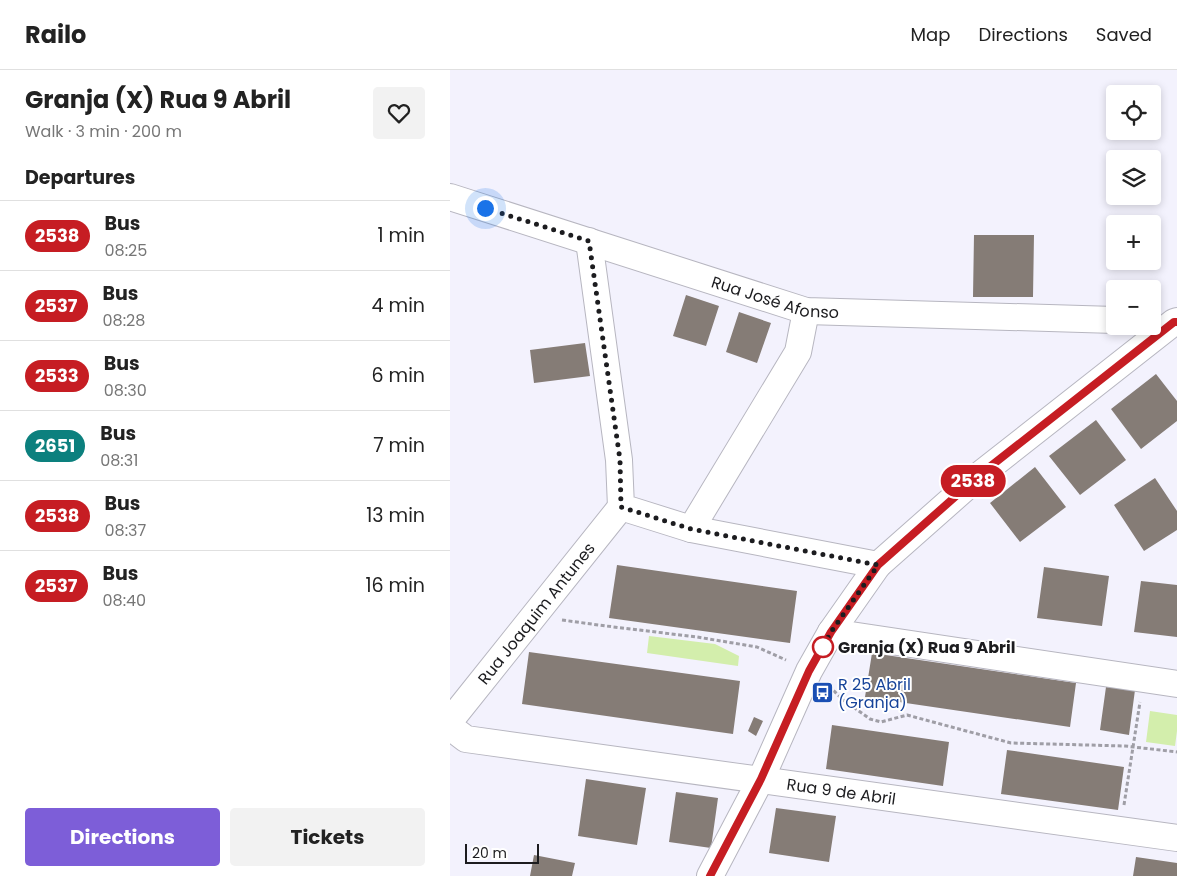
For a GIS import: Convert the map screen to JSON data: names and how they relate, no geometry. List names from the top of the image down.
{
  "streets": {
    "street": ["Rua José Afonso", "Rua Joaquim Antunes", "Rua 9 de Abril"]
  },
  "places": {
    "other": ["Granja (X) Rua 9 Abril"],
    "bus stop": ["R 25 Abril (Granja)"]
  },
  "lines": ["bus line 2538"],
  "scale_bar": "20 m",
  "page": {
    "header": "Railo",
    "nav": ["Map", "Directions", "Saved"],
    "heading": [
      ["Granja (X) Rua 9 Abril", "Walk · 3 min · 200 m"],
      "Departures"
    ],
    "on_map": "2538",
    "map_buttons": ["+", "−"],
    "list": [
      {
        "mark": "2538",
        "name": "Bus",
        "note": "08:25",
        "value": "1 min"
      },
      {
        "mark": "2537",
        "name": "Bus",
        "note": "08:28",
        "value": "4 min"
      },
      {
        "mark": "2533",
        "name": "Bus",
        "note": "08:30",
        "value": "6 min"
      },
      {
        "mark": "2651",
        "name": "Bus",
        "note": "08:31",
        "value": "7 min"
      },
      {
        "mark": "2538",
        "name": "Bus",
        "note": "08:37",
        "value": "13 min"
      },
      {
        "mark": "2537",
        "name": "Bus",
        "note": "08:40",
        "value": "16 min"
      }
    ],
    "buttons": ["Directions", "Tickets"],
    "scale": "20 m"
  }
}
